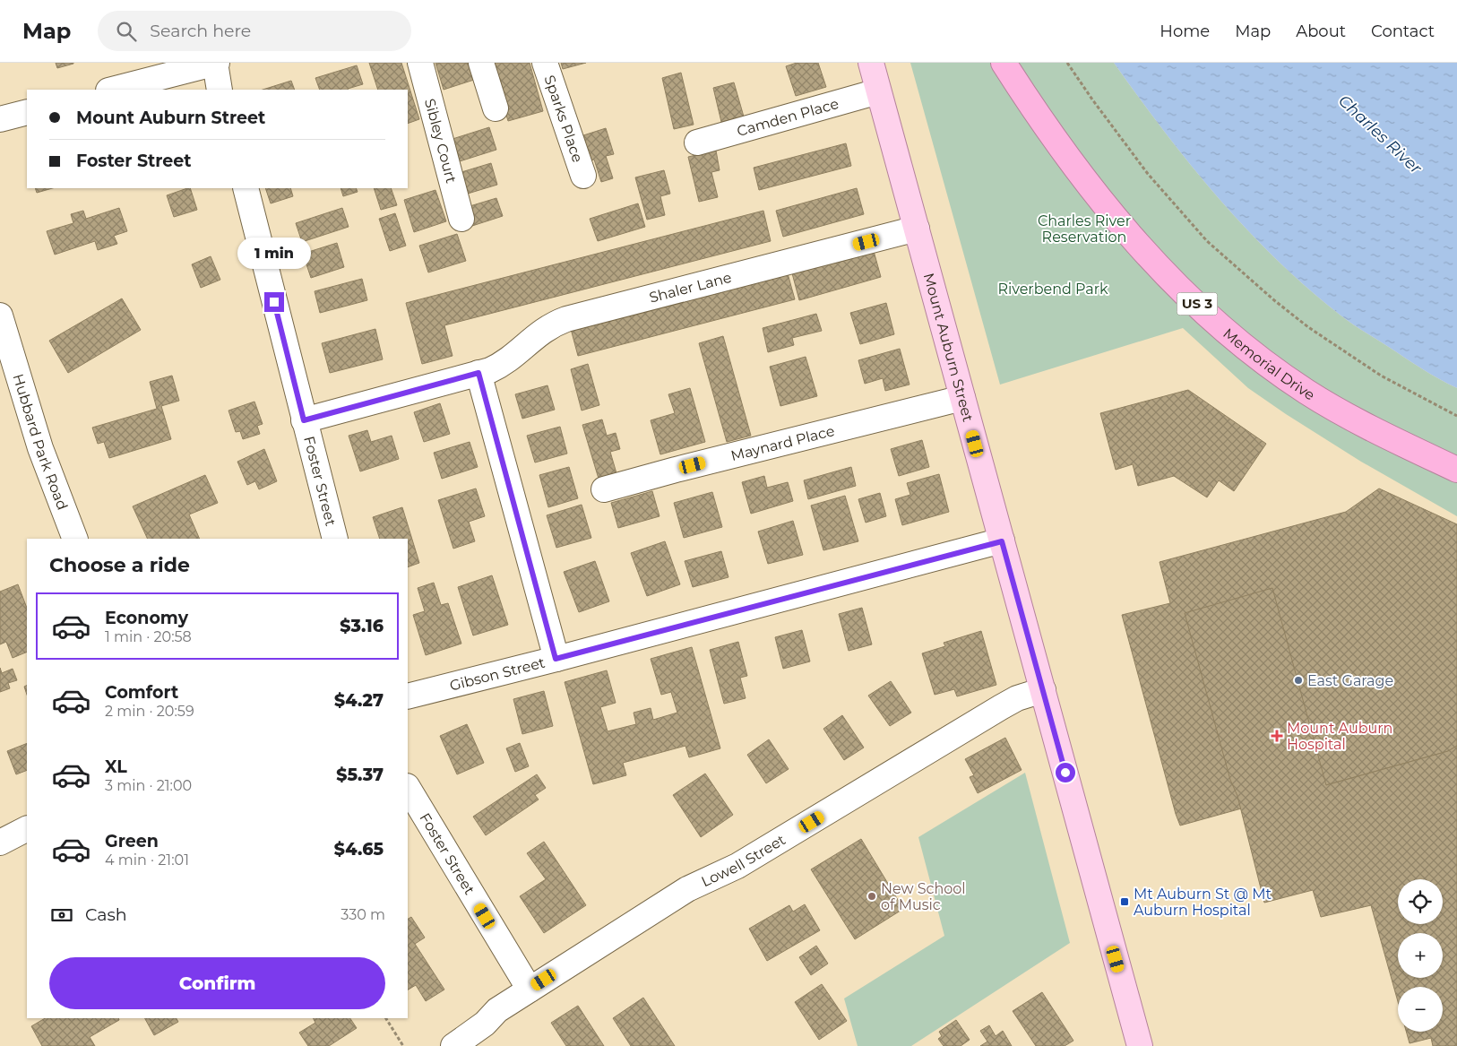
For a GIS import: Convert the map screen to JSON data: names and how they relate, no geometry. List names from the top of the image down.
{
  "streets": {
    "highway": ["US 3", "Memorial Drive"],
    "main road": ["Mount Auburn Street"],
    "street": [
      "Camden Place",
      "Sparks Place",
      "Sibley Court",
      "Shaler Lane",
      "Hubbard Park Road",
      "Maynard Place",
      "Foster Street",
      "Gibson Street",
      "Lowell Street"
    ]
  },
  "crossings": [
    ["Camden Place", "Mount Auburn Street"],
    ["Shaler Lane", "Mount Auburn Street"],
    ["Shaler Lane", "Foster Street"],
    ["Mount Auburn Street", "Maynard Place"],
    ["Mount Auburn Street", "Gibson Street"],
    ["Mount Auburn Street", "Lowell Street"],
    ["Foster Street", "Lowell Street"]
  ],
  "water": ["Charles River"],
  "parks": ["Charles River Reservation", "Riverbend Park"],
  "places": {
    "other": ["East Garage", "New School of Music"],
    "health": ["Mount Auburn Hospital"],
    "transit": ["Mt Auburn St @ Mt Auburn Hospital"]
  },
  "page": {
    "header": "Map",
    "search": "Search here",
    "nav": [
      "Home",
      "Map",
      "About",
      "Contact"
    ],
    "banner": ["Mount Auburn Street", "Foster Street"],
    "bubble": "1 min",
    "heading": "Choose a ride",
    "list": [
      {
        "name": "Economy",
        "note": "1 min · 20:58",
        "value": "$3.16"
      },
      {
        "name": "Comfort",
        "note": "2 min · 20:59",
        "value": "$4.27"
      },
      {
        "name": "XL",
        "note": "3 min · 21:00",
        "value": "$5.37"
      },
      {
        "name": "Green",
        "note": "4 min · 21:01",
        "value": "$4.65"
      }
    ],
    "map_buttons": ["+", "−"],
    "pay": ["Cash", "330 m"],
    "buttons": "Confirm"
  }
}
